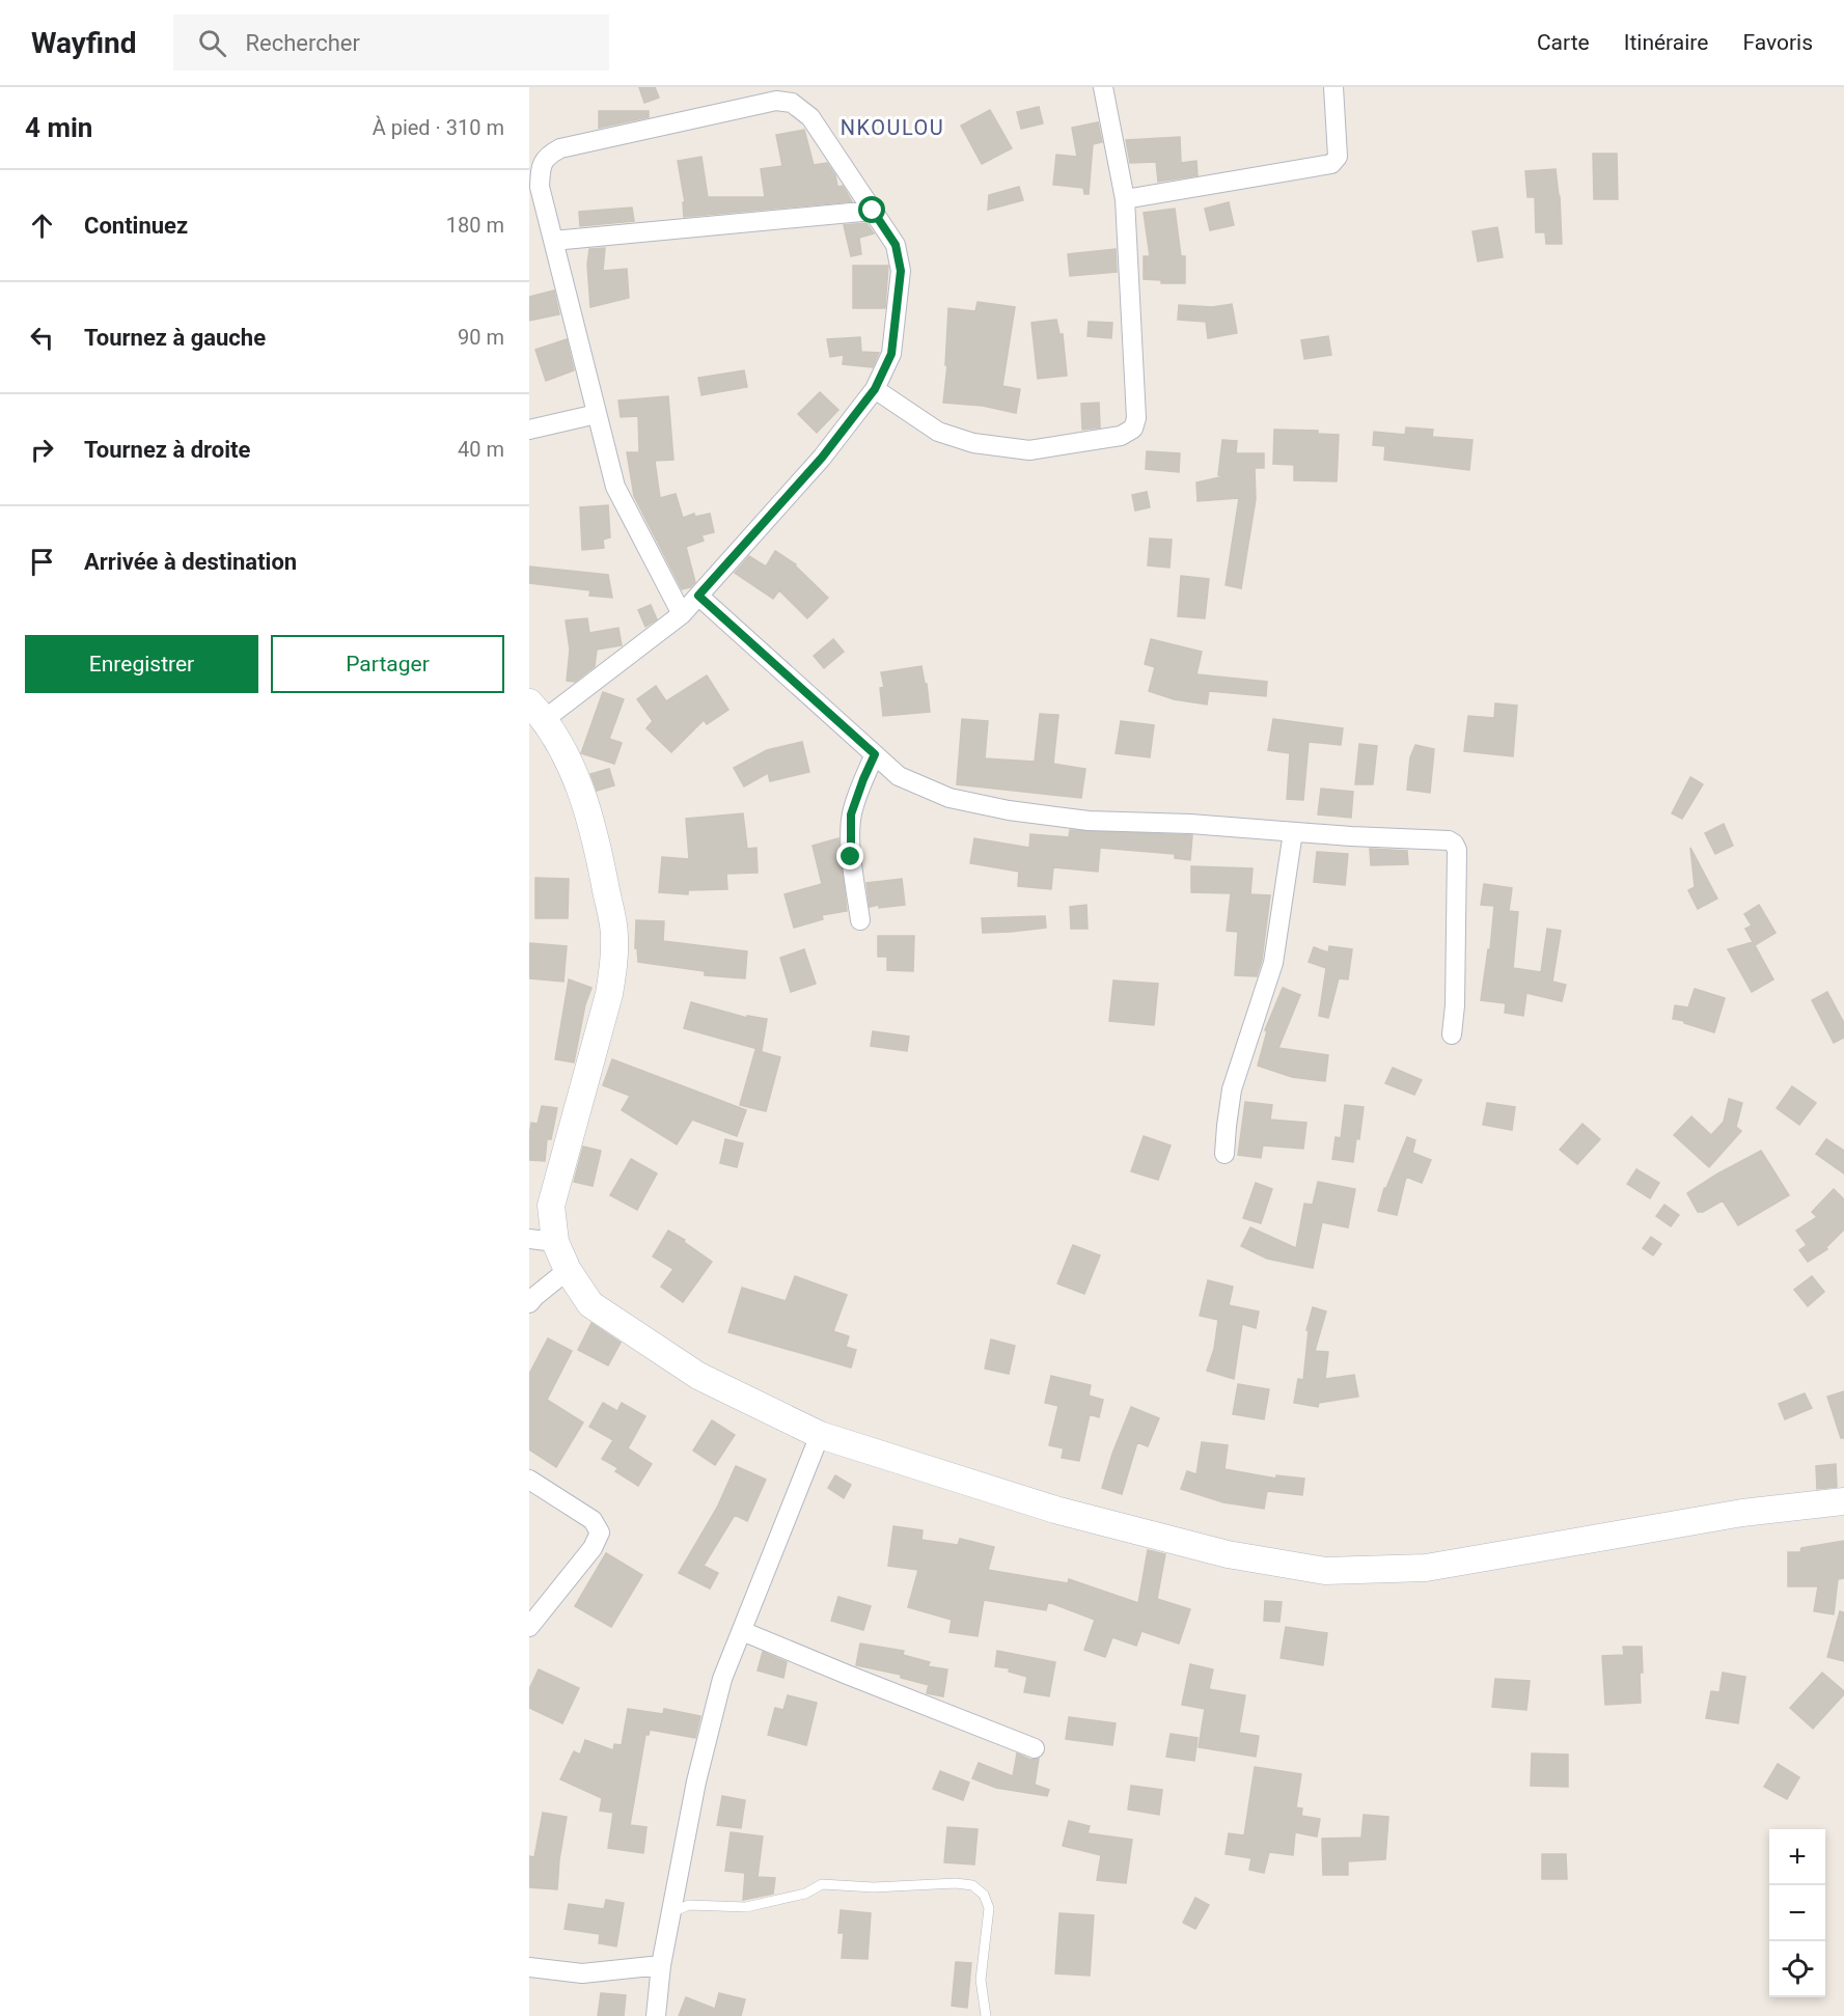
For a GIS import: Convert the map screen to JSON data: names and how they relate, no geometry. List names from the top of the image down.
{
  "districts": ["NKOULOU"],
  "page": {
    "header": "Wayfind",
    "search": "Rechercher",
    "nav": ["Carte", "Itinéraire", "Favoris"],
    "heading": ["4 min", "À pied · 310 m"],
    "list": [
      ["Continuez", "180 m"],
      ["Tournez à gauche", "90 m"],
      ["Tournez à droite", "40 m"],
      "Arrivée à destination"
    ],
    "buttons": ["Enregistrer", "Partager"],
    "map_buttons": ["+", "−"]
  }
}
